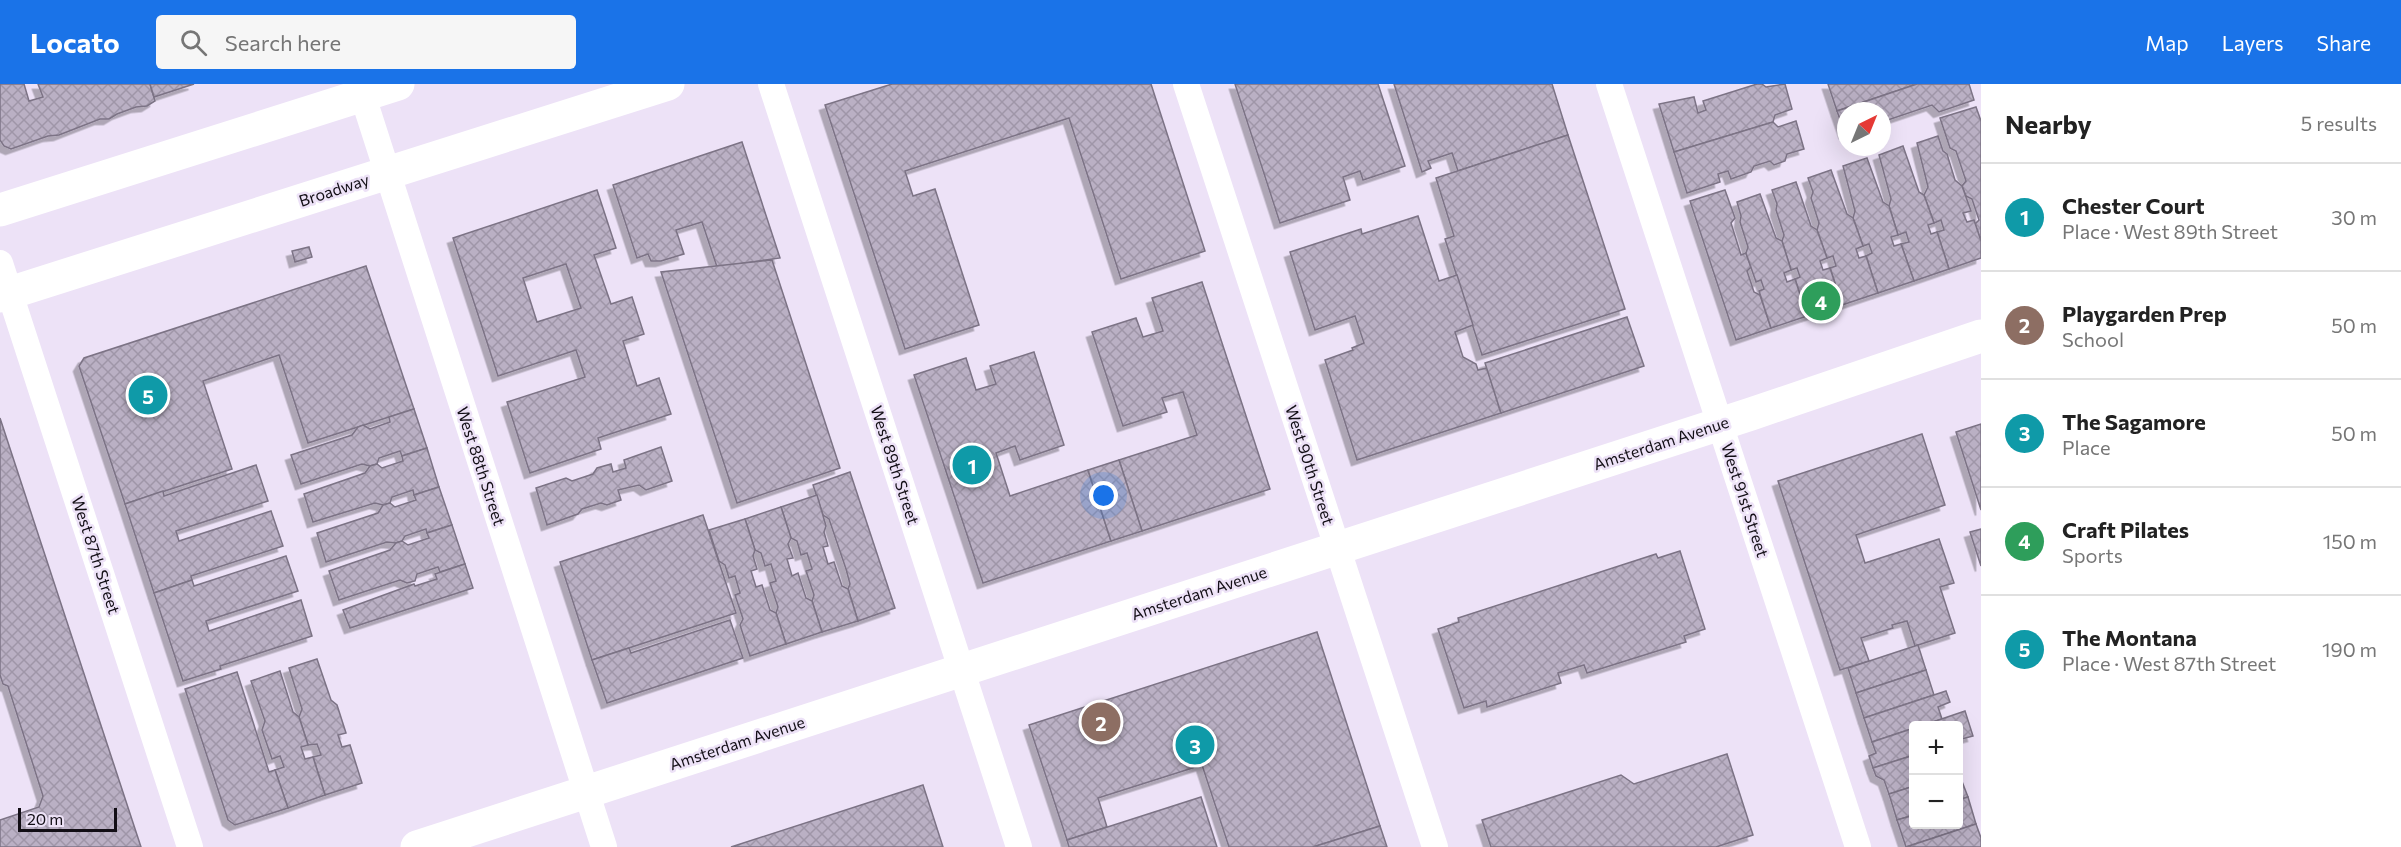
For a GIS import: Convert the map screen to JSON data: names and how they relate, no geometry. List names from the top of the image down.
{
  "streets": {
    "main road": ["Broadway", "Amsterdam Avenue"],
    "street": [
      "West 89th Street",
      "West 90th Street",
      "West 88th Street",
      "West 91st Street",
      "West 87th Street"
    ]
  },
  "crossings": [
    ["Broadway", "West 88th Street"],
    ["Broadway", "West 87th Street"],
    ["Amsterdam Avenue", "West 89th Street"],
    ["Amsterdam Avenue", "West 90th Street"],
    ["Amsterdam Avenue", "West 88th Street"],
    ["Amsterdam Avenue", "West 91st Street"]
  ],
  "scale_bar": "20 m",
  "north": "top right",
  "page": {
    "header": "Locato",
    "search": "Search here",
    "nav": ["Map", "Layers", "Share"],
    "heading": ["Nearby", "5 results"],
    "list": [
      {
        "mark": "1",
        "name": "Chester Court",
        "note": "Place · West 89th Street",
        "value": "30 m"
      },
      {
        "mark": "2",
        "name": "Playgarden Prep",
        "note": "School",
        "value": "50 m"
      },
      {
        "mark": "3",
        "name": "The Sagamore",
        "note": "Place",
        "value": "50 m"
      },
      {
        "mark": "4",
        "name": "Craft Pilates",
        "note": "Sports",
        "value": "150 m"
      },
      {
        "mark": "5",
        "name": "The Montana",
        "note": "Place · West 87th Street",
        "value": "190 m"
      }
    ],
    "pins": [
      "4",
      "5",
      "1",
      "2",
      "3"
    ],
    "map_buttons": ["+", "−"],
    "scale": "20 m"
  }
}
